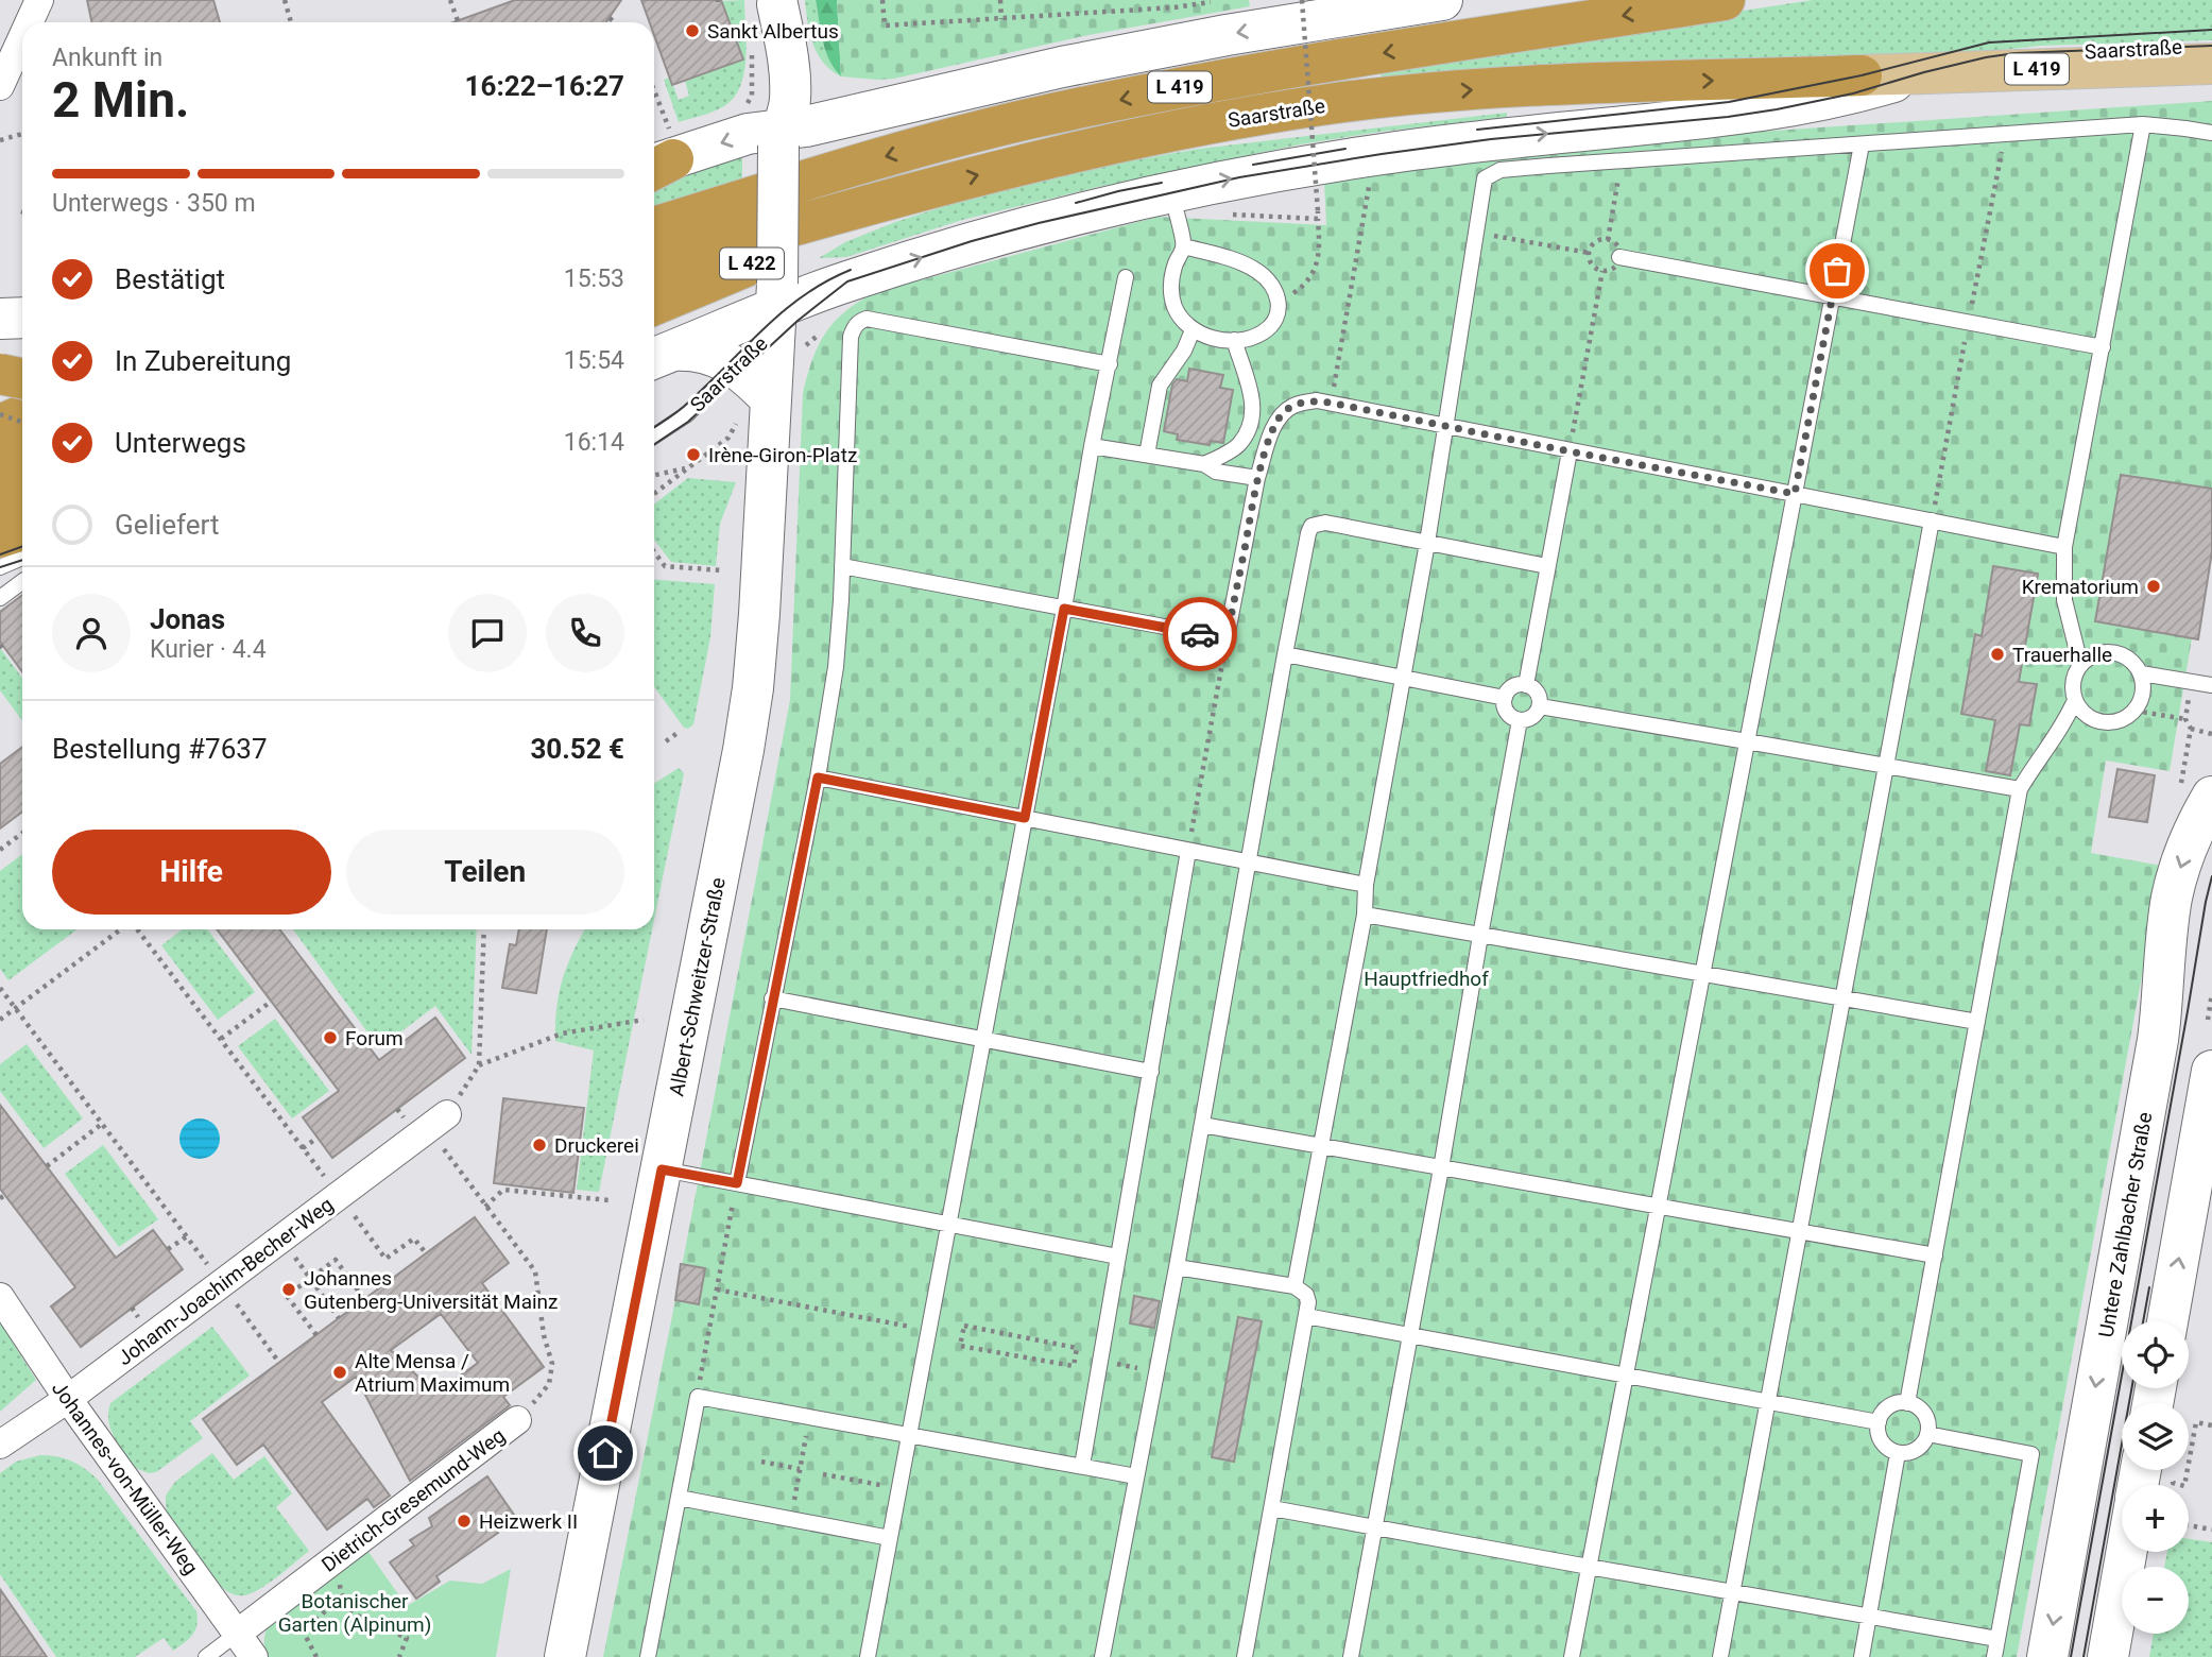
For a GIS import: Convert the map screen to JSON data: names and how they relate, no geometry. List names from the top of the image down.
{
  "streets": {
    "highway": ["Saarstraße", "L 419", "L 422"],
    "street": [
      "Albert-Schweitzer-Straße",
      "Untere Zahlbacher Straße",
      "Johann-Joachim-Becher-Weg",
      "Johannes-von-Müller-Weg",
      "Dietrich-Gresemund-Weg"
    ]
  },
  "crossings": [
    ["Saarstraße", "L 422"],
    ["Saarstraße", "Albert-Schweitzer-Straße"],
    ["Johann-Joachim-Becher-Weg", "Johannes-von-Müller-Weg"],
    ["Johannes-von-Müller-Weg", "Dietrich-Gresemund-Weg"]
  ],
  "parks": ["Hauptfriedhof", "Botanischer Garten (Alpinum)"],
  "places": [
    "Sankt Albertus",
    "Irène-Giron-Platz",
    "Krematorium",
    "Trauerhalle",
    "Forum",
    "Druckerei",
    "Johannes Gutenberg-Universität Mainz",
    "Alte Mensa / Atrium Maximum",
    "Heizwerk II"
  ],
  "page": {
    "heading": ["2 Min.", "Ankunft in", "16:22–16:27"],
    "panel": [
      "Jonas",
      "Kurier · 4.4",
      "Bestellung #7637",
      "30.52 €"
    ],
    "bar": "Unterwegs · 350 m",
    "list": [
      ["Bestätigt", "15:53"],
      ["In Zubereitung", "15:54"],
      ["Unterwegs", "16:14"],
      "Geliefert"
    ],
    "buttons": ["Hilfe", "Teilen"],
    "map_buttons": ["+", "−"]
  }
}
